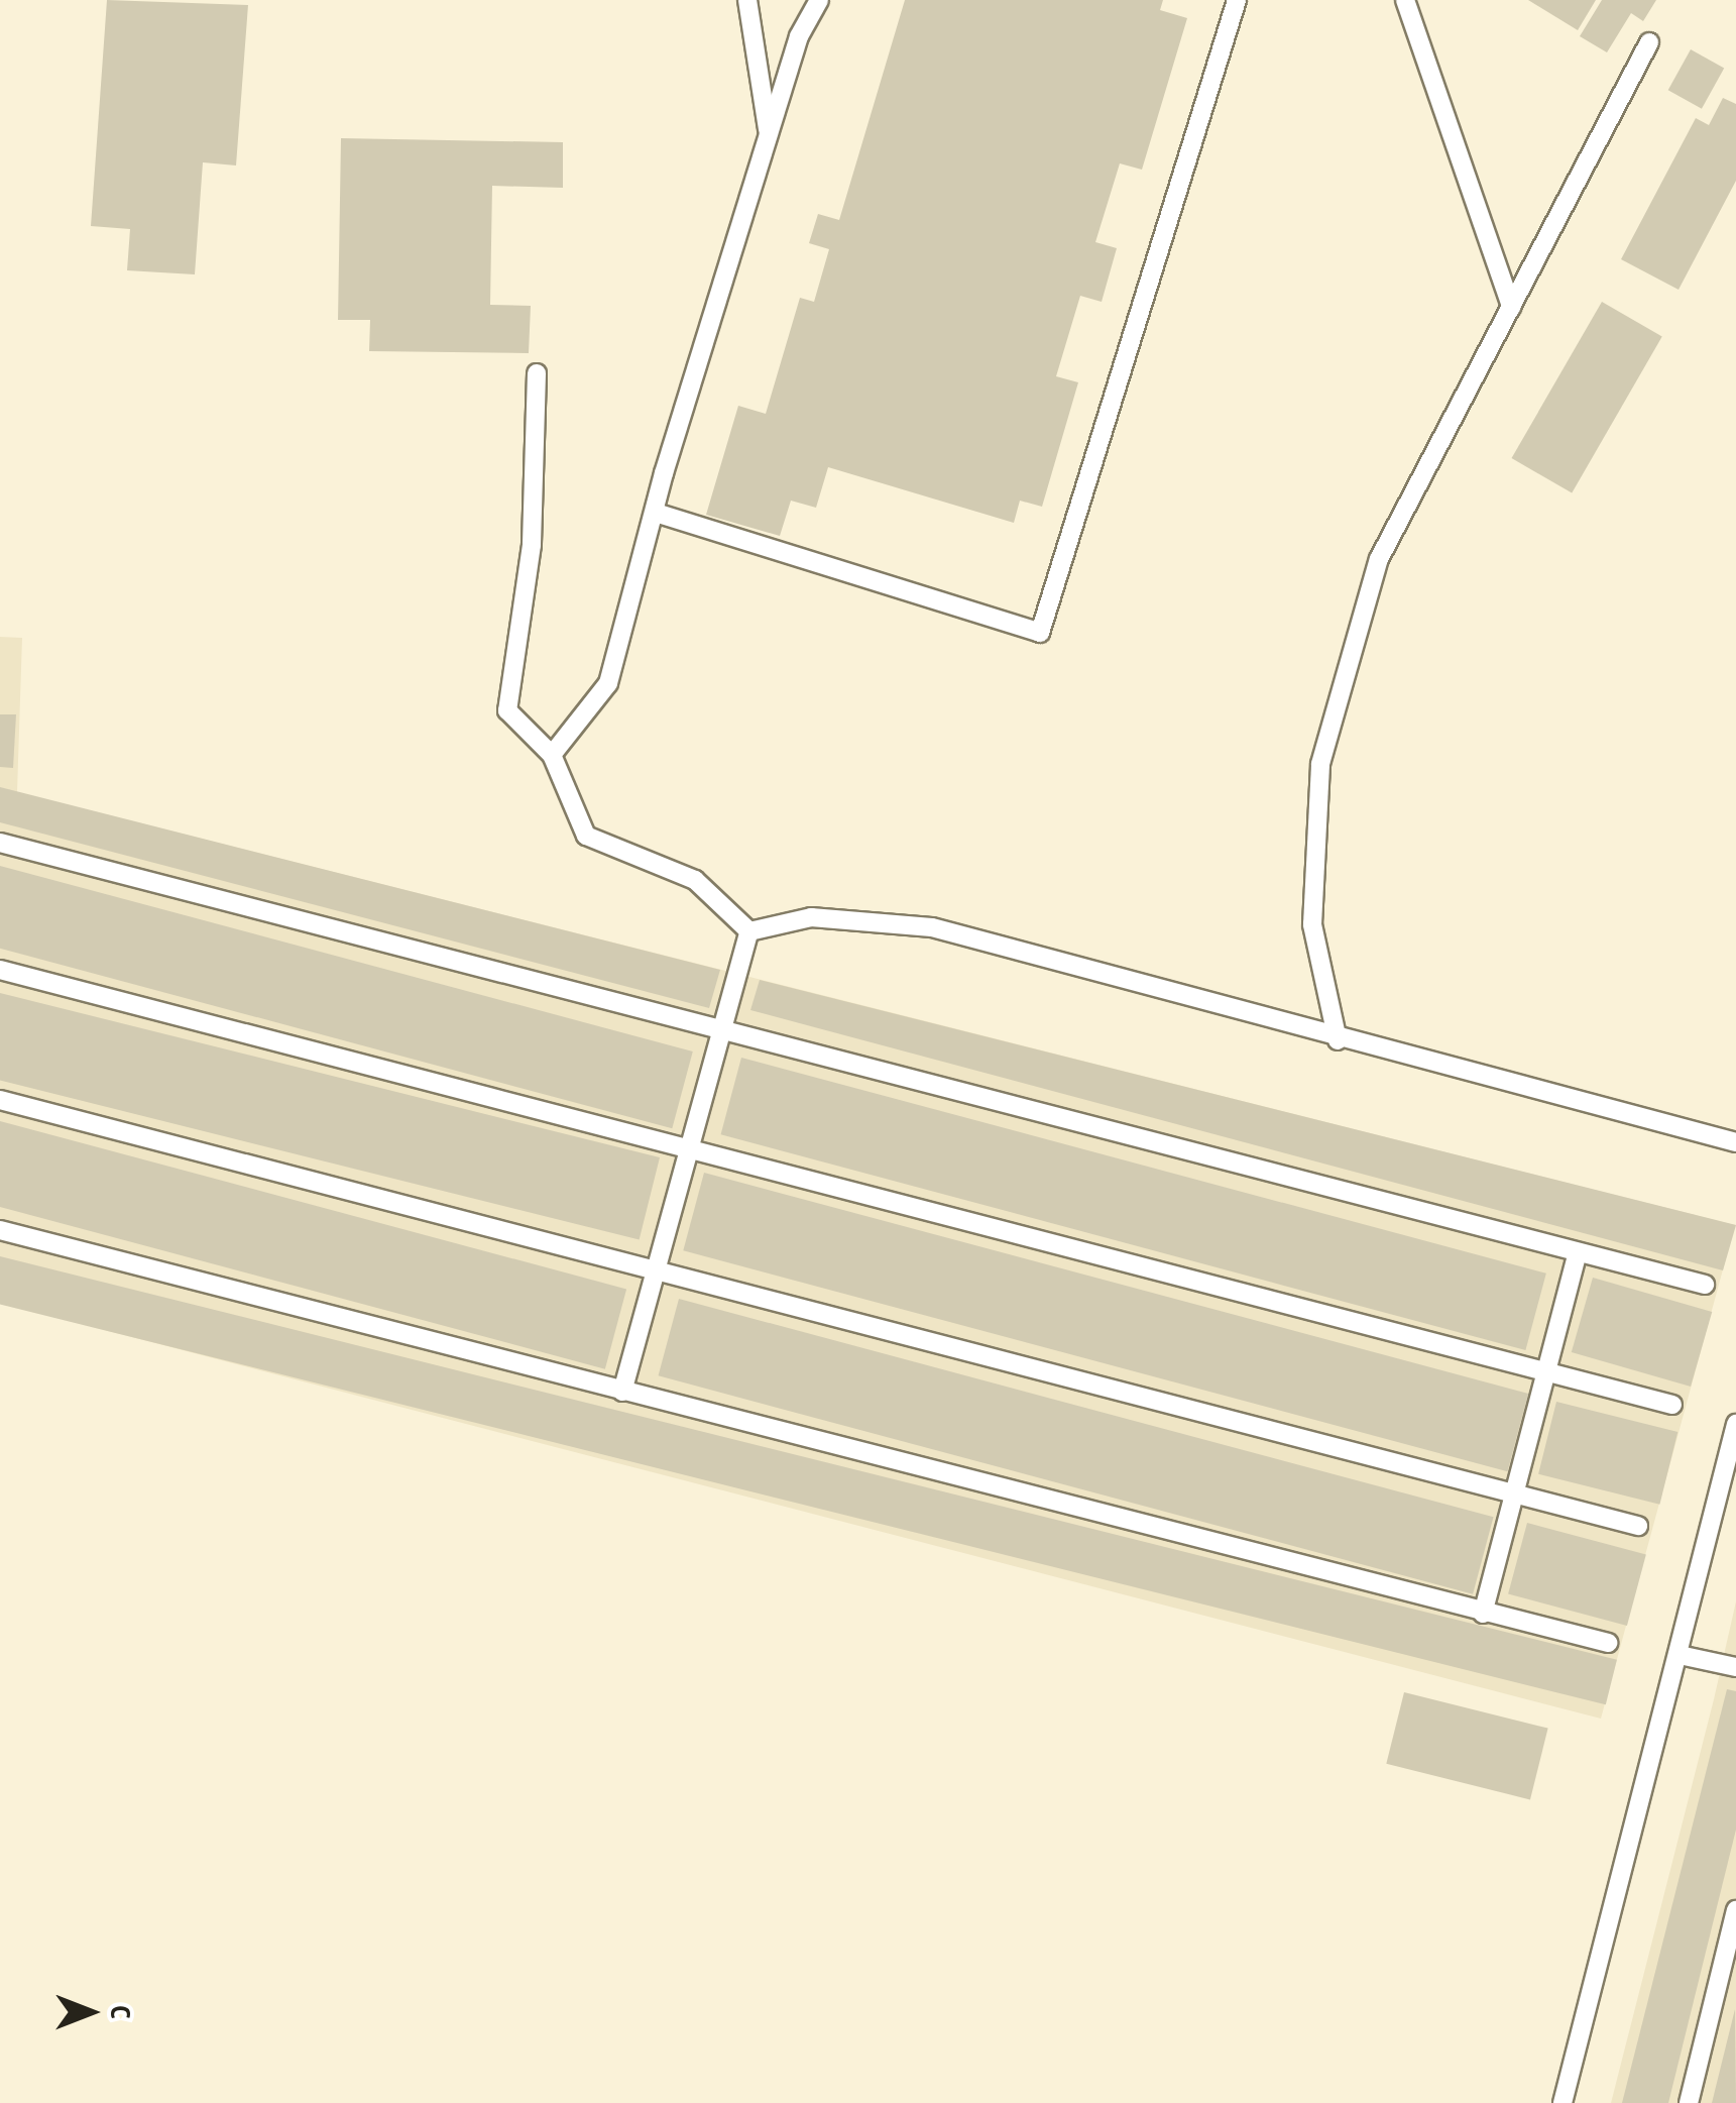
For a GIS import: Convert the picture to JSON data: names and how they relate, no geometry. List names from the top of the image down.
{
  "north": "right"
}
